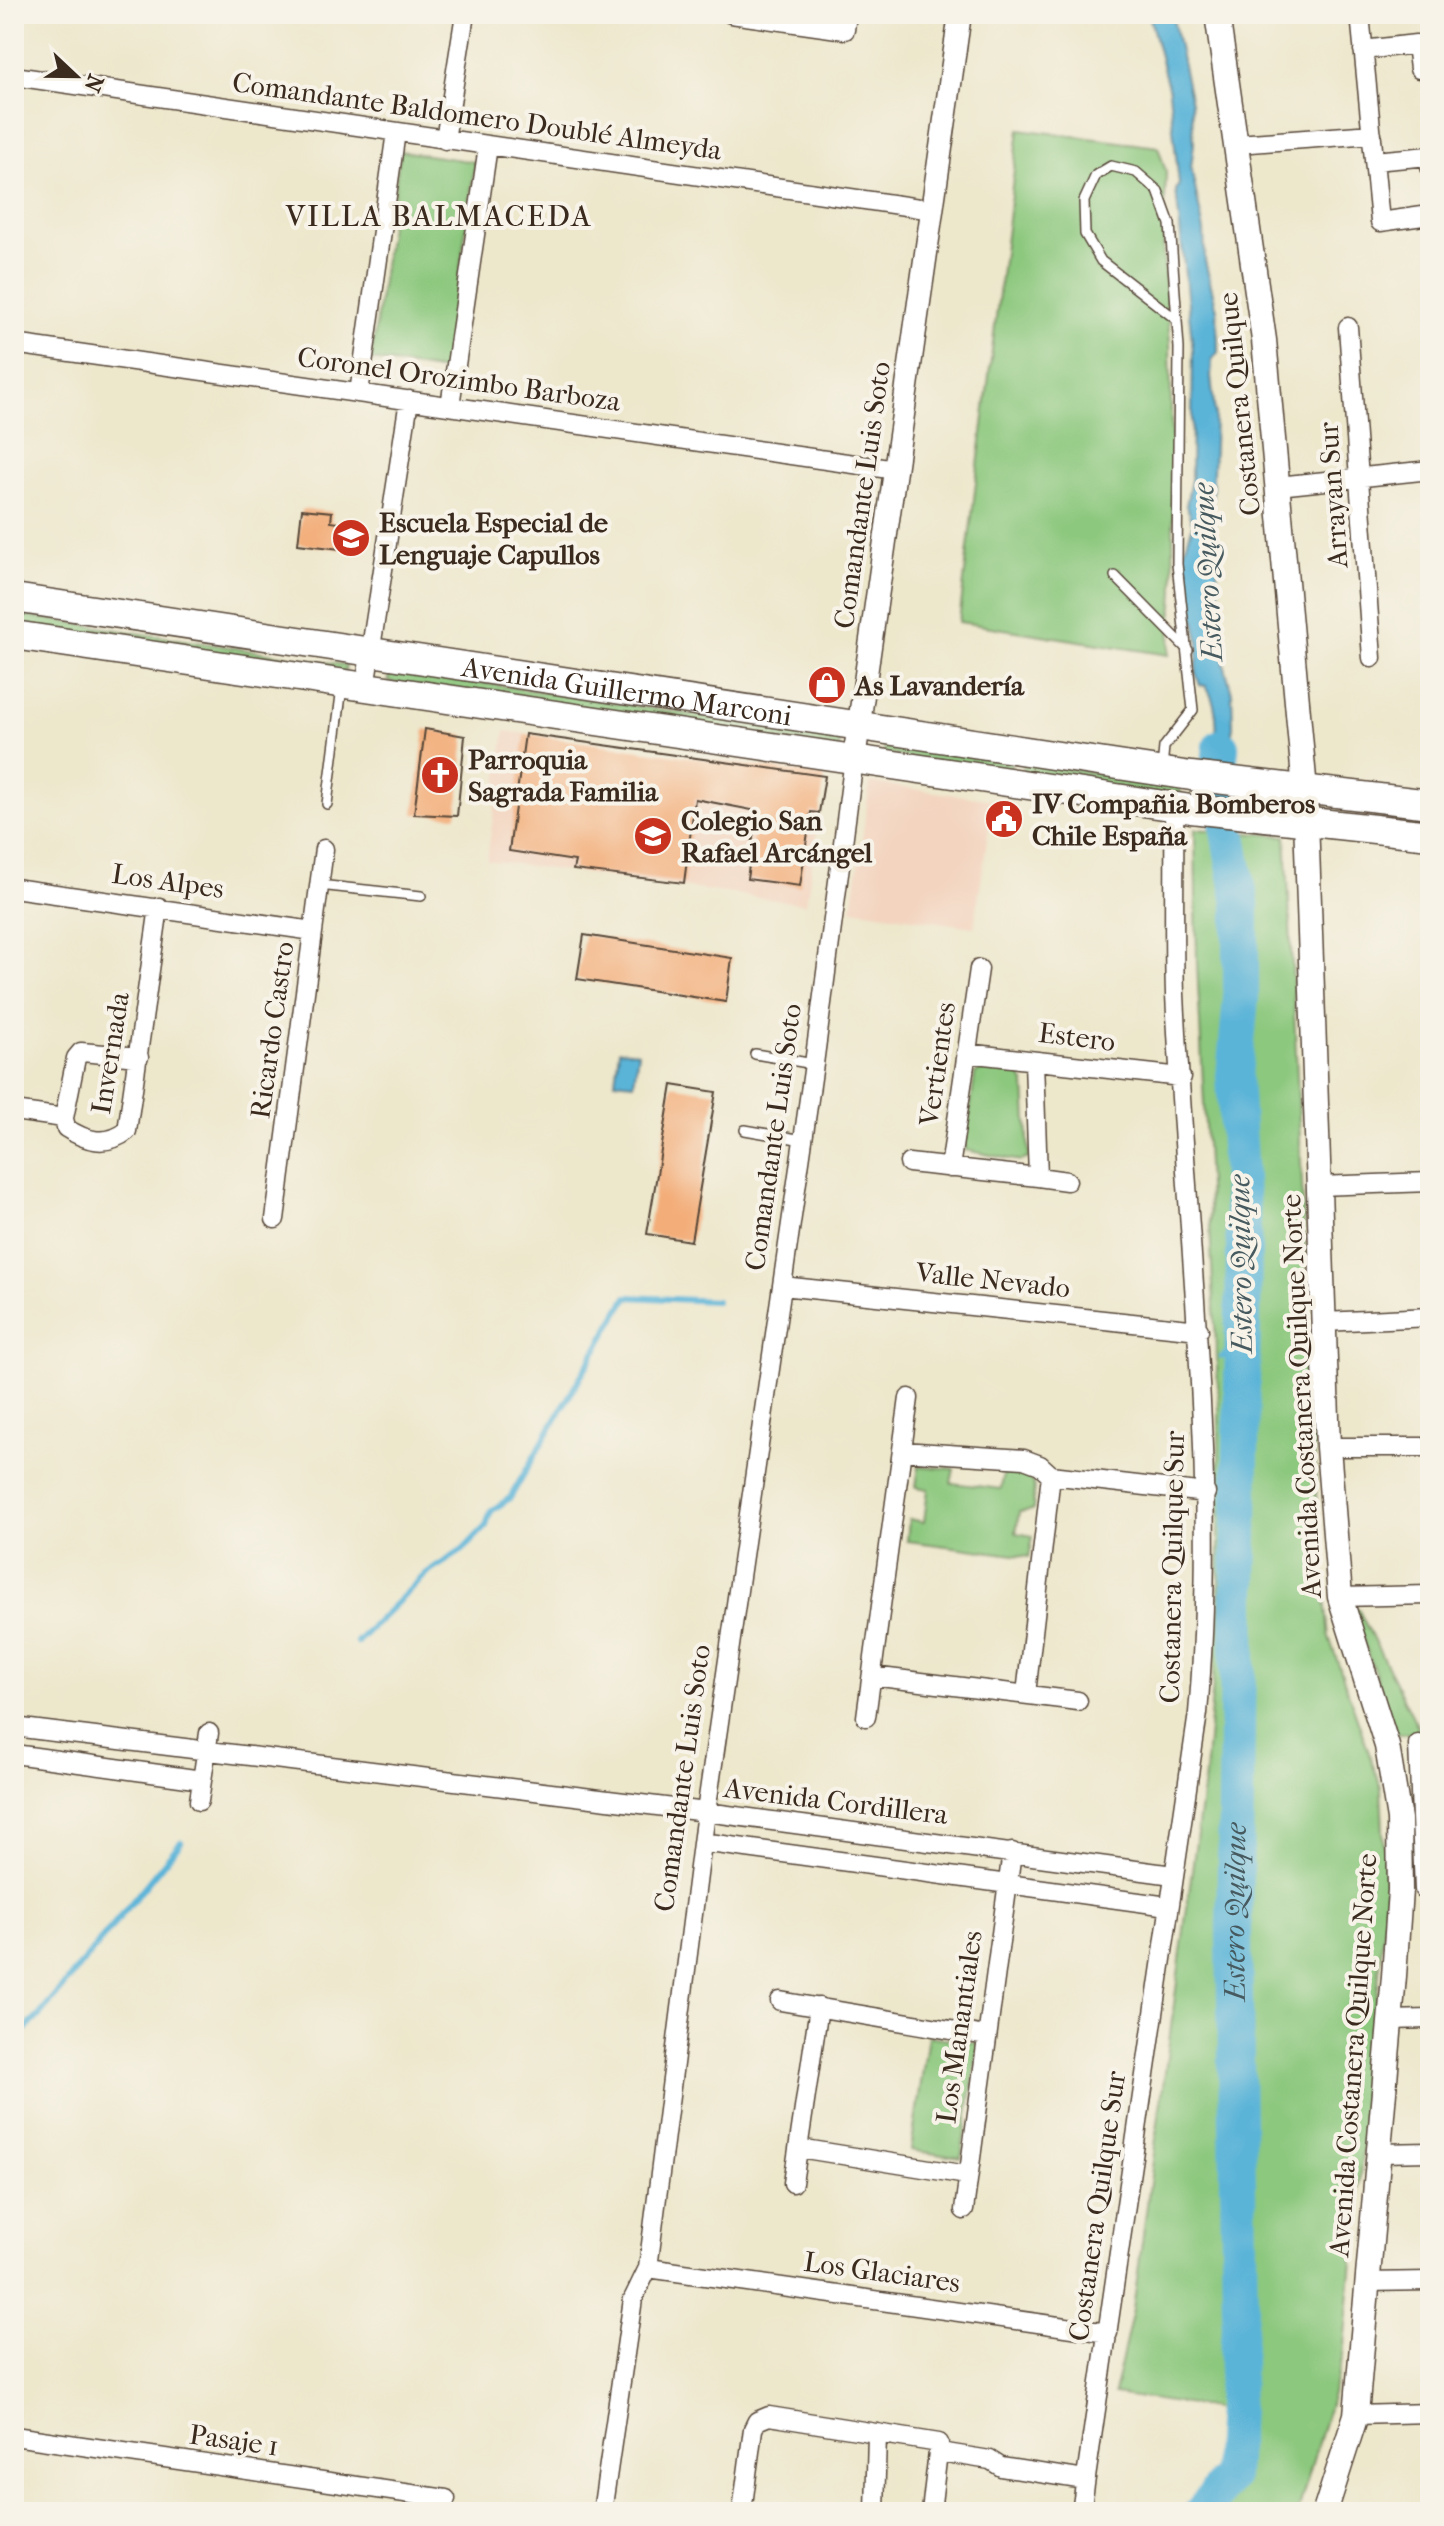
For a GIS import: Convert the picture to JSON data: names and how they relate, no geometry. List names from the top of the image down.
{
  "streets": {
    "main road": ["Costanera Quilque", "Avenida Guillermo Marconi", "Avenida Costanera Quilque Norte"],
    "street": [
      "Comandante Baldomero Doublé Almeyda",
      "Coronel Orozimbo Barboza",
      "Comandante Luis Soto",
      "Arrayan Sur",
      "Los Alpes",
      "Ricardo Castro",
      "Estero",
      "Invernada",
      "Vertientes",
      "Valle Nevado",
      "Costanera Quilque Sur",
      "Avenida Cordillera",
      "Los Manantiales",
      "Los Glaciares",
      "Pasaje 1"
    ]
  },
  "crossings": [
    ["Comandante Baldomero Doublé Almeyda", "Comandante Luis Soto"],
    ["Coronel Orozimbo Barboza", "Comandante Luis Soto"],
    ["Costanera Quilque", "Avenida Guillermo Marconi"],
    ["Costanera Quilque", "Avenida Costanera Quilque Norte"],
    ["Comandante Luis Soto", "Avenida Guillermo Marconi"],
    ["Comandante Luis Soto", "Valle Nevado"],
    ["Comandante Luis Soto", "Avenida Cordillera"],
    ["Comandante Luis Soto", "Los Glaciares"],
    ["Avenida Guillermo Marconi", "Avenida Costanera Quilque Norte"],
    ["Avenida Guillermo Marconi", "Costanera Quilque Sur"],
    ["Los Alpes", "Ricardo Castro"],
    ["Los Alpes", "Invernada"],
    ["Estero", "Vertientes"],
    ["Estero", "Costanera Quilque Sur"],
    ["Valle Nevado", "Costanera Quilque Sur"],
    ["Costanera Quilque Sur", "Avenida Cordillera"],
    ["Costanera Quilque Sur", "Los Glaciares"],
    ["Avenida Cordillera", "Los Manantiales"]
  ],
  "districts": ["VILLA BALMACEDA"],
  "water": ["Estero Quilque"],
  "places": {
    "school or university": ["Escuela Especial de Lenguaje Capullos", "Colegio San Rafael Arcángel"],
    "shop": ["As Lavandería"],
    "church": ["Parroquia Sagrada Familia"],
    "public building": ["IV Compañia Bomberos Chile España"]
  },
  "north": "right"
}
